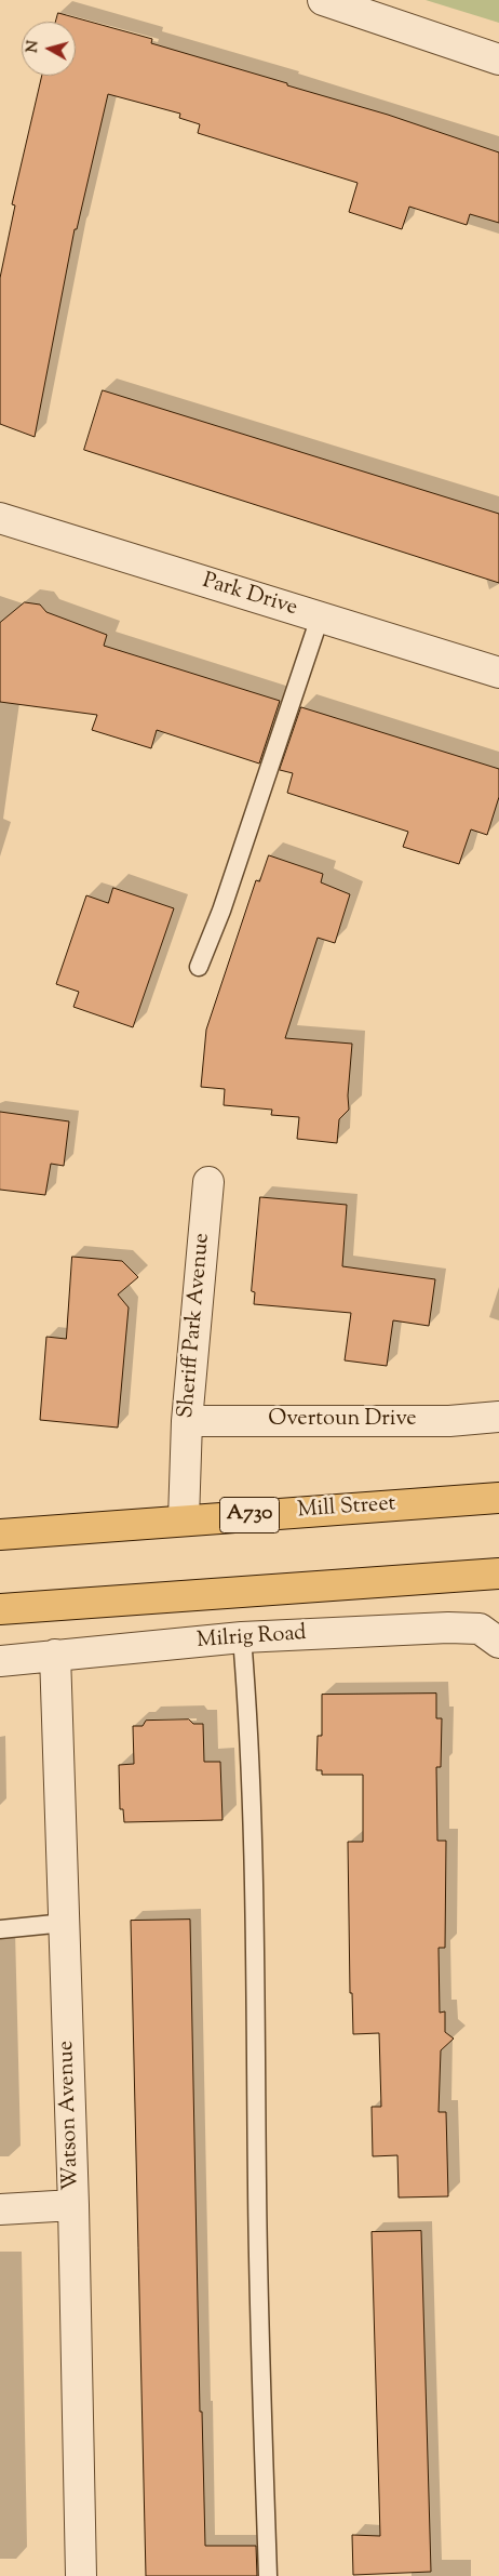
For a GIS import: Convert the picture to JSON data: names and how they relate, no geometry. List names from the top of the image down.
{
  "streets": {
    "main road": ["Mill Street", "A730"],
    "street": [
      "Park Drive",
      "Sheriff Park Avenue",
      "Overtoun Drive",
      "Milrig Road",
      "Watson Avenue"
    ]
  },
  "crossings": [
    ["Sheriff Park Avenue", "Overtoun Drive"],
    ["Sheriff Park Avenue", "Mill Street"],
    ["Milrig Road", "Watson Avenue"]
  ],
  "north": "left"
}
